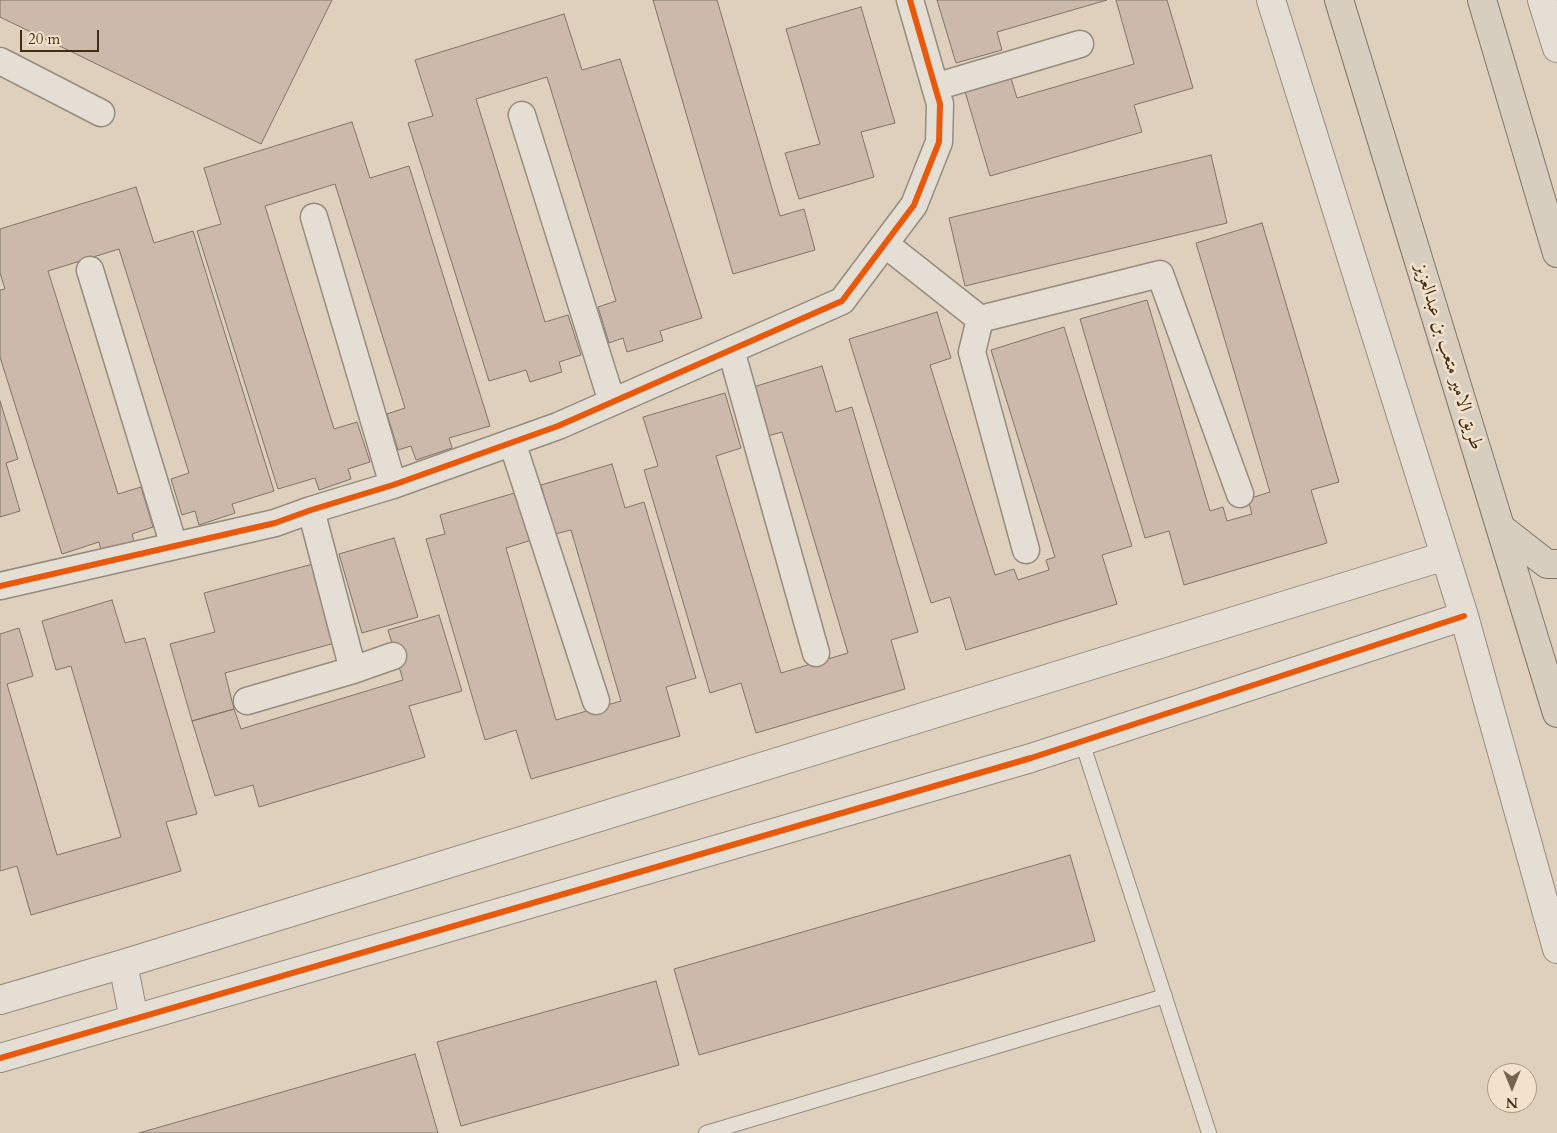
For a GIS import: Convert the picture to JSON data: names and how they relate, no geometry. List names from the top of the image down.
{
  "streets": {
    "main road": ["طريق الامير متعب بن عبدالعزيز"]
  },
  "scale_bar": "20 m",
  "north": "bottom"
}
